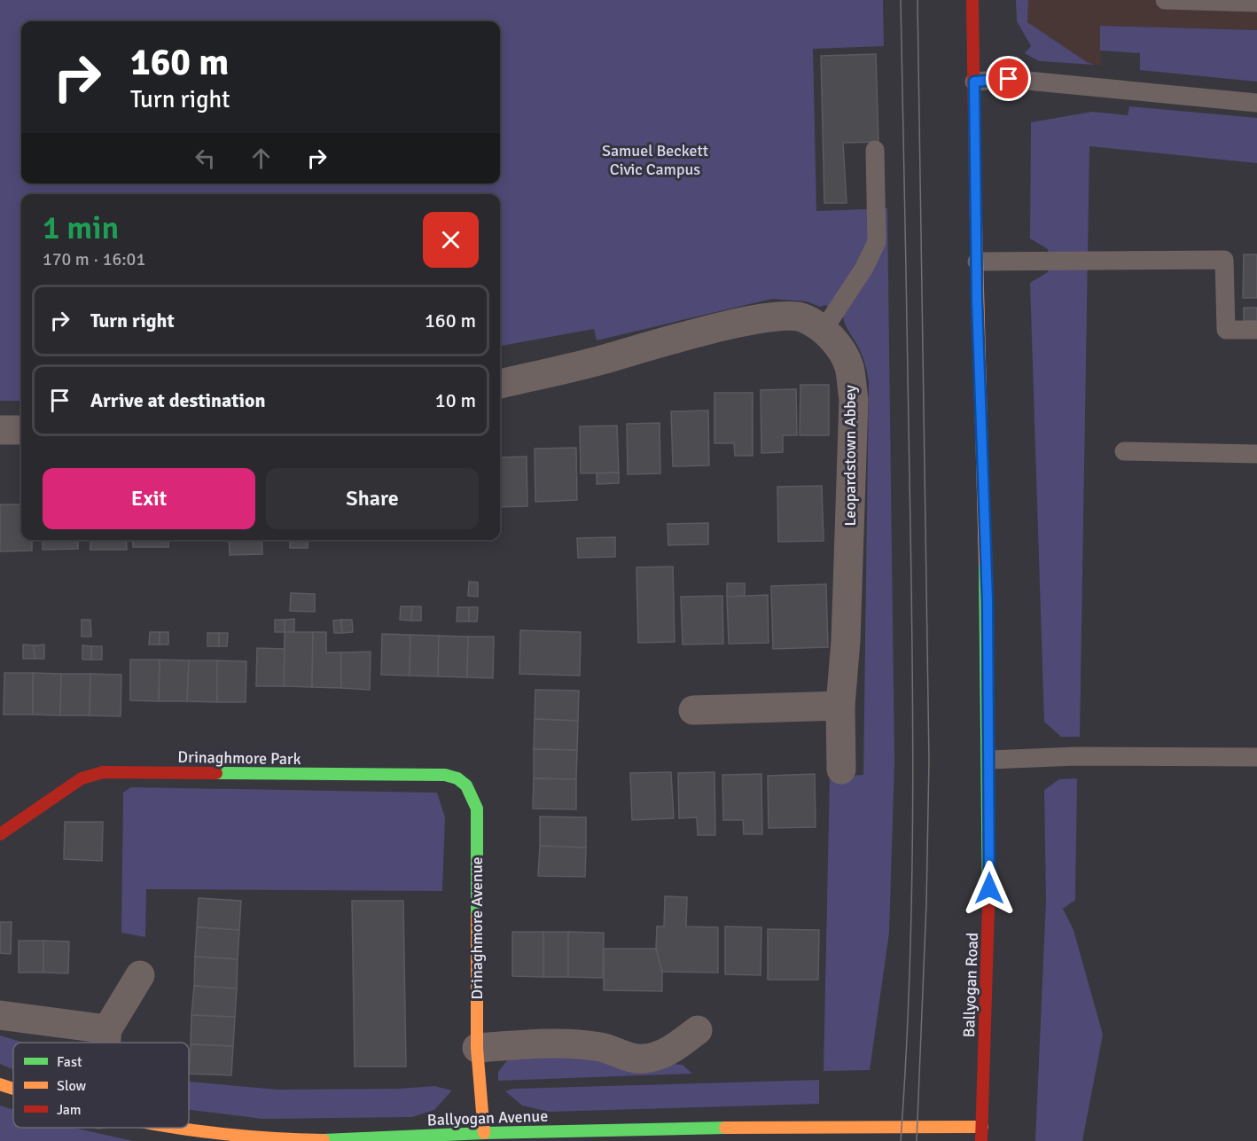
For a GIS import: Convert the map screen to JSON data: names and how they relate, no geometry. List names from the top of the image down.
{
  "streets": {
    "street": [
      "Leopardstown Abbey",
      "Drinaghmore Park",
      "Drinaghmore Avenue",
      "Ballyogan Road",
      "Ballyogan Avenue"
    ]
  },
  "crossings": [
    ["Drinaghmore Park", "Drinaghmore Avenue"],
    ["Drinaghmore Avenue", "Ballyogan Avenue"],
    ["Ballyogan Road", "Ballyogan Avenue"]
  ],
  "parks": ["Samuel Beckett Civic Campus"],
  "legend": ["Fast", "Slow", "Jam"],
  "page": {
    "turn": ["160 m", "Turn right"],
    "heading": ["1 min", "170 m · 16:01"],
    "list": [
      {
        "name": "Turn right",
        "value": "160 m"
      },
      {
        "name": "Arrive at destination",
        "value": "10 m"
      }
    ],
    "buttons": ["Exit", "Share"]
  }
}
